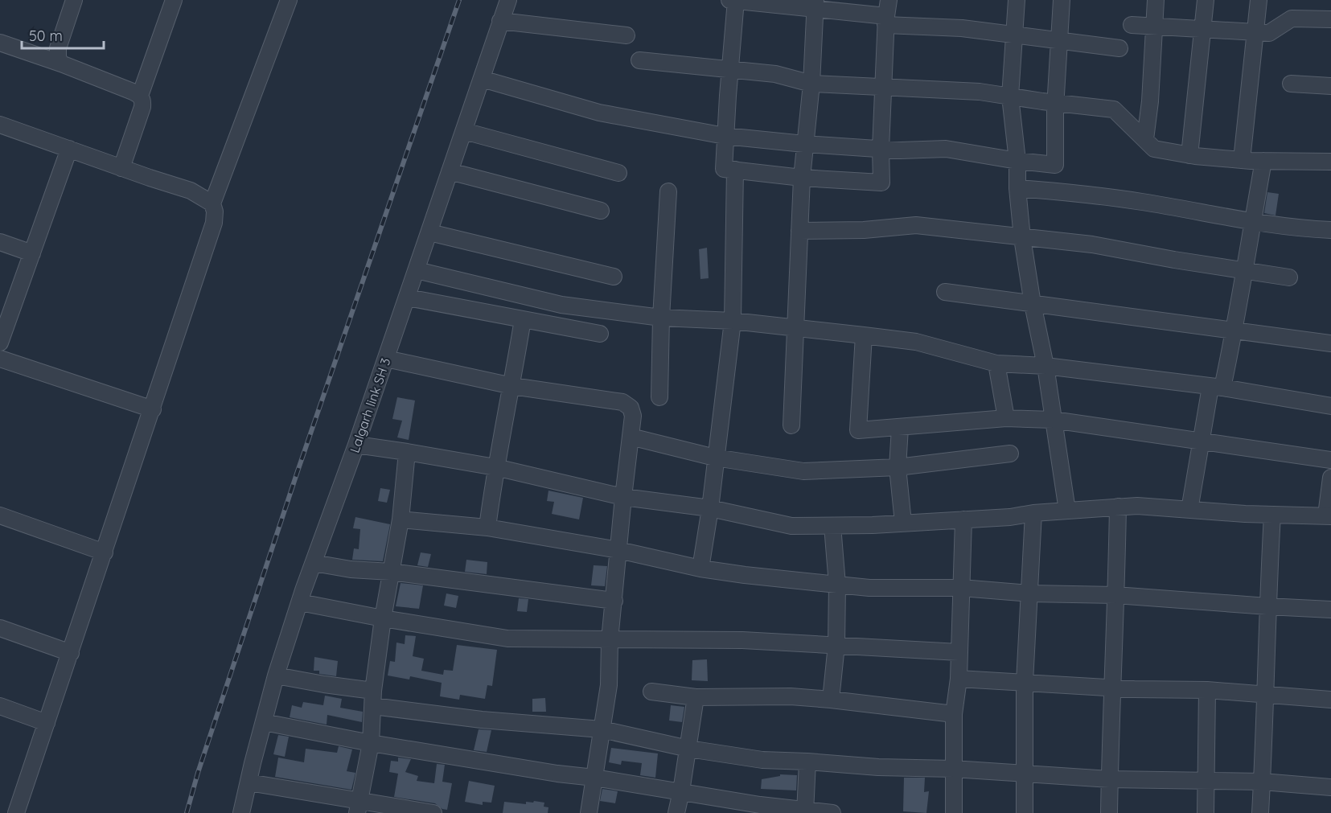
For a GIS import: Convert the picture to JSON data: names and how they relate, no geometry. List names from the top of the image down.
{
  "streets": {
    "street": ["Lalgarh link SH 3"]
  },
  "scale_bar": "50 m"
}
